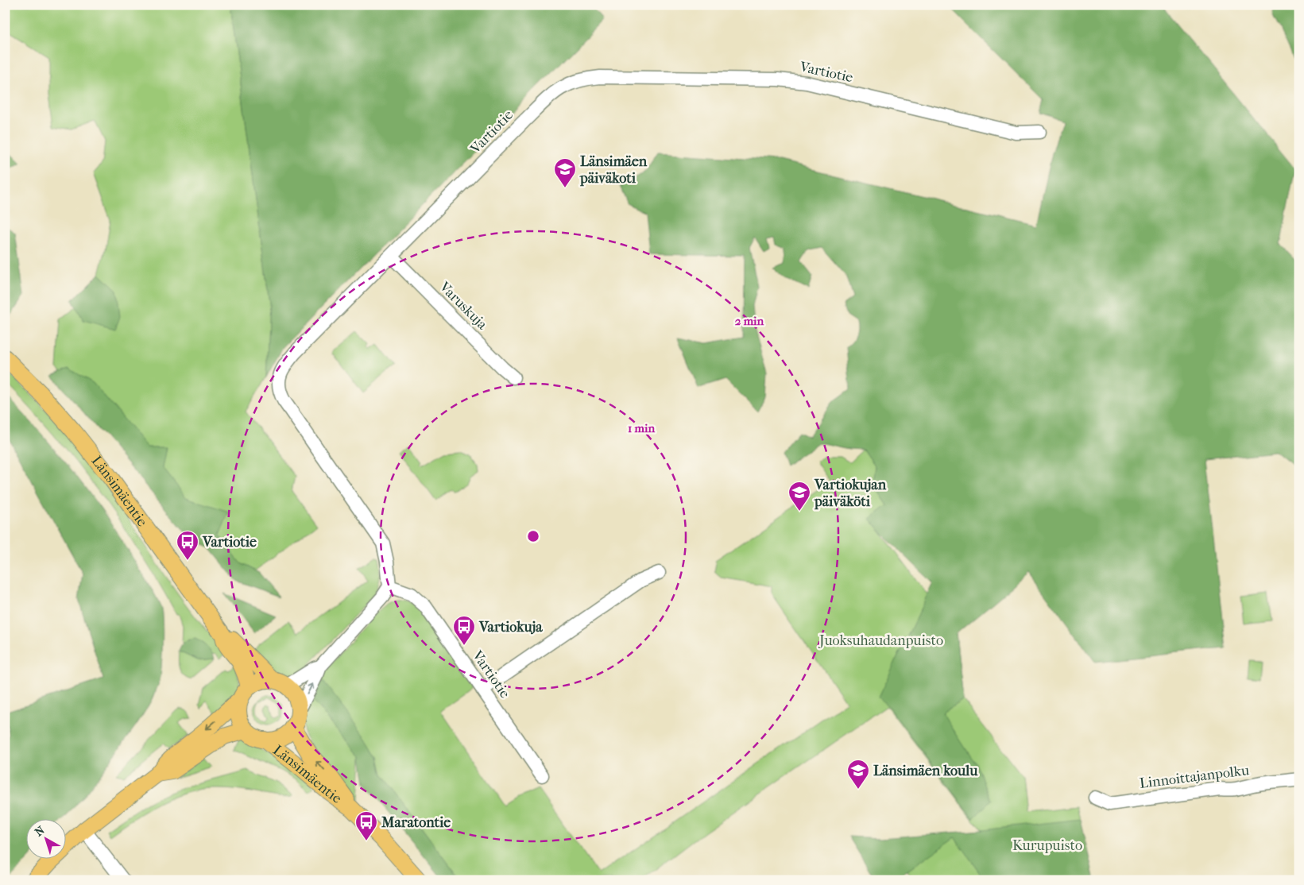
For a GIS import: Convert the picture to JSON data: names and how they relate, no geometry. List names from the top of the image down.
{
  "streets": {
    "main road": ["Länsimäentie"],
    "street": ["Vartiotie", "Varuskuja", "Linnoittajanpolku"]
  },
  "crossings": [
    ["Vartiotie", "Varuskuja"]
  ],
  "parks": ["Juoksuhaudanpuisto", "Kurupuisto"],
  "places": {
    "school or university": ["Länsimäen päiväkoti", "Vartiokujan päiväköti", "Länsimäen koulu"],
    "bus stop": ["Vartiotie", "Vartiokuja", "Maratontie"]
  },
  "north": "top left",
  "rings": ["2 min", "1 min"]
}
